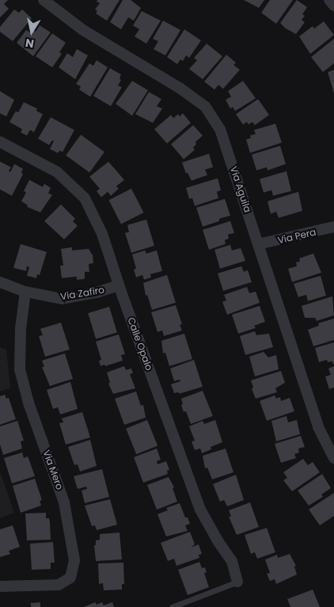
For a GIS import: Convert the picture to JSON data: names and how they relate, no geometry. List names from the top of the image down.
{
  "streets": {
    "street": [
      "Via Aguila",
      "Via Pera",
      "Via Zafiro",
      "Calle Opalo",
      "Via Mero"
    ]
  },
  "crossings": [
    ["Via Aguila", "Via Pera"],
    ["Via Zafiro", "Calle Opalo"],
    ["Via Zafiro", "Via Mero"]
  ],
  "north": "bottom"
}
